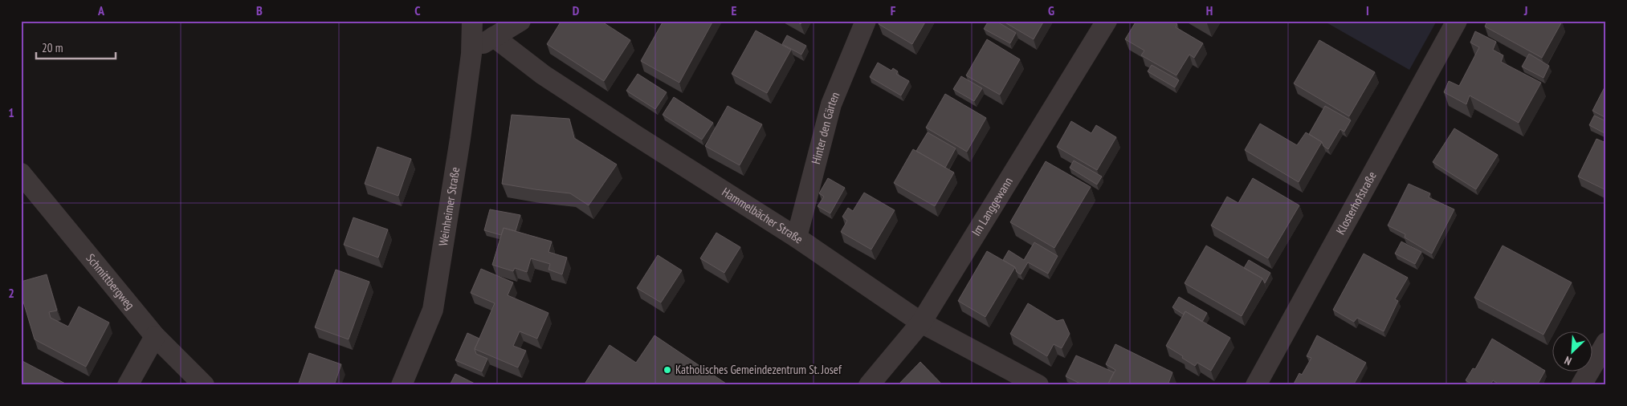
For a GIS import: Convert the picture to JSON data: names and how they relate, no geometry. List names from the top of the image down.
{
  "streets": {
    "street": [
      "Hinter den Gärten",
      "Klosterhofstraße",
      "Weinheimer Straße",
      "Im Langgewann",
      "Hammelbächer Straße",
      "Schmittbergweg"
    ]
  },
  "crossings": [
    ["Hinter den Gärten", "Hammelbächer Straße"],
    ["Im Langgewann", "Hammelbächer Straße"]
  ],
  "places": ["Katholisches Gemeindezentrum St. Josef"],
  "scale_bar": "20 m",
  "north": "bottom left",
  "grid": {
    "columns": [
      "A",
      "B",
      "C",
      "D",
      "E",
      "F",
      "G",
      "H",
      "I",
      "J"
    ],
    "rows": ["1", "2"]
  }
}
